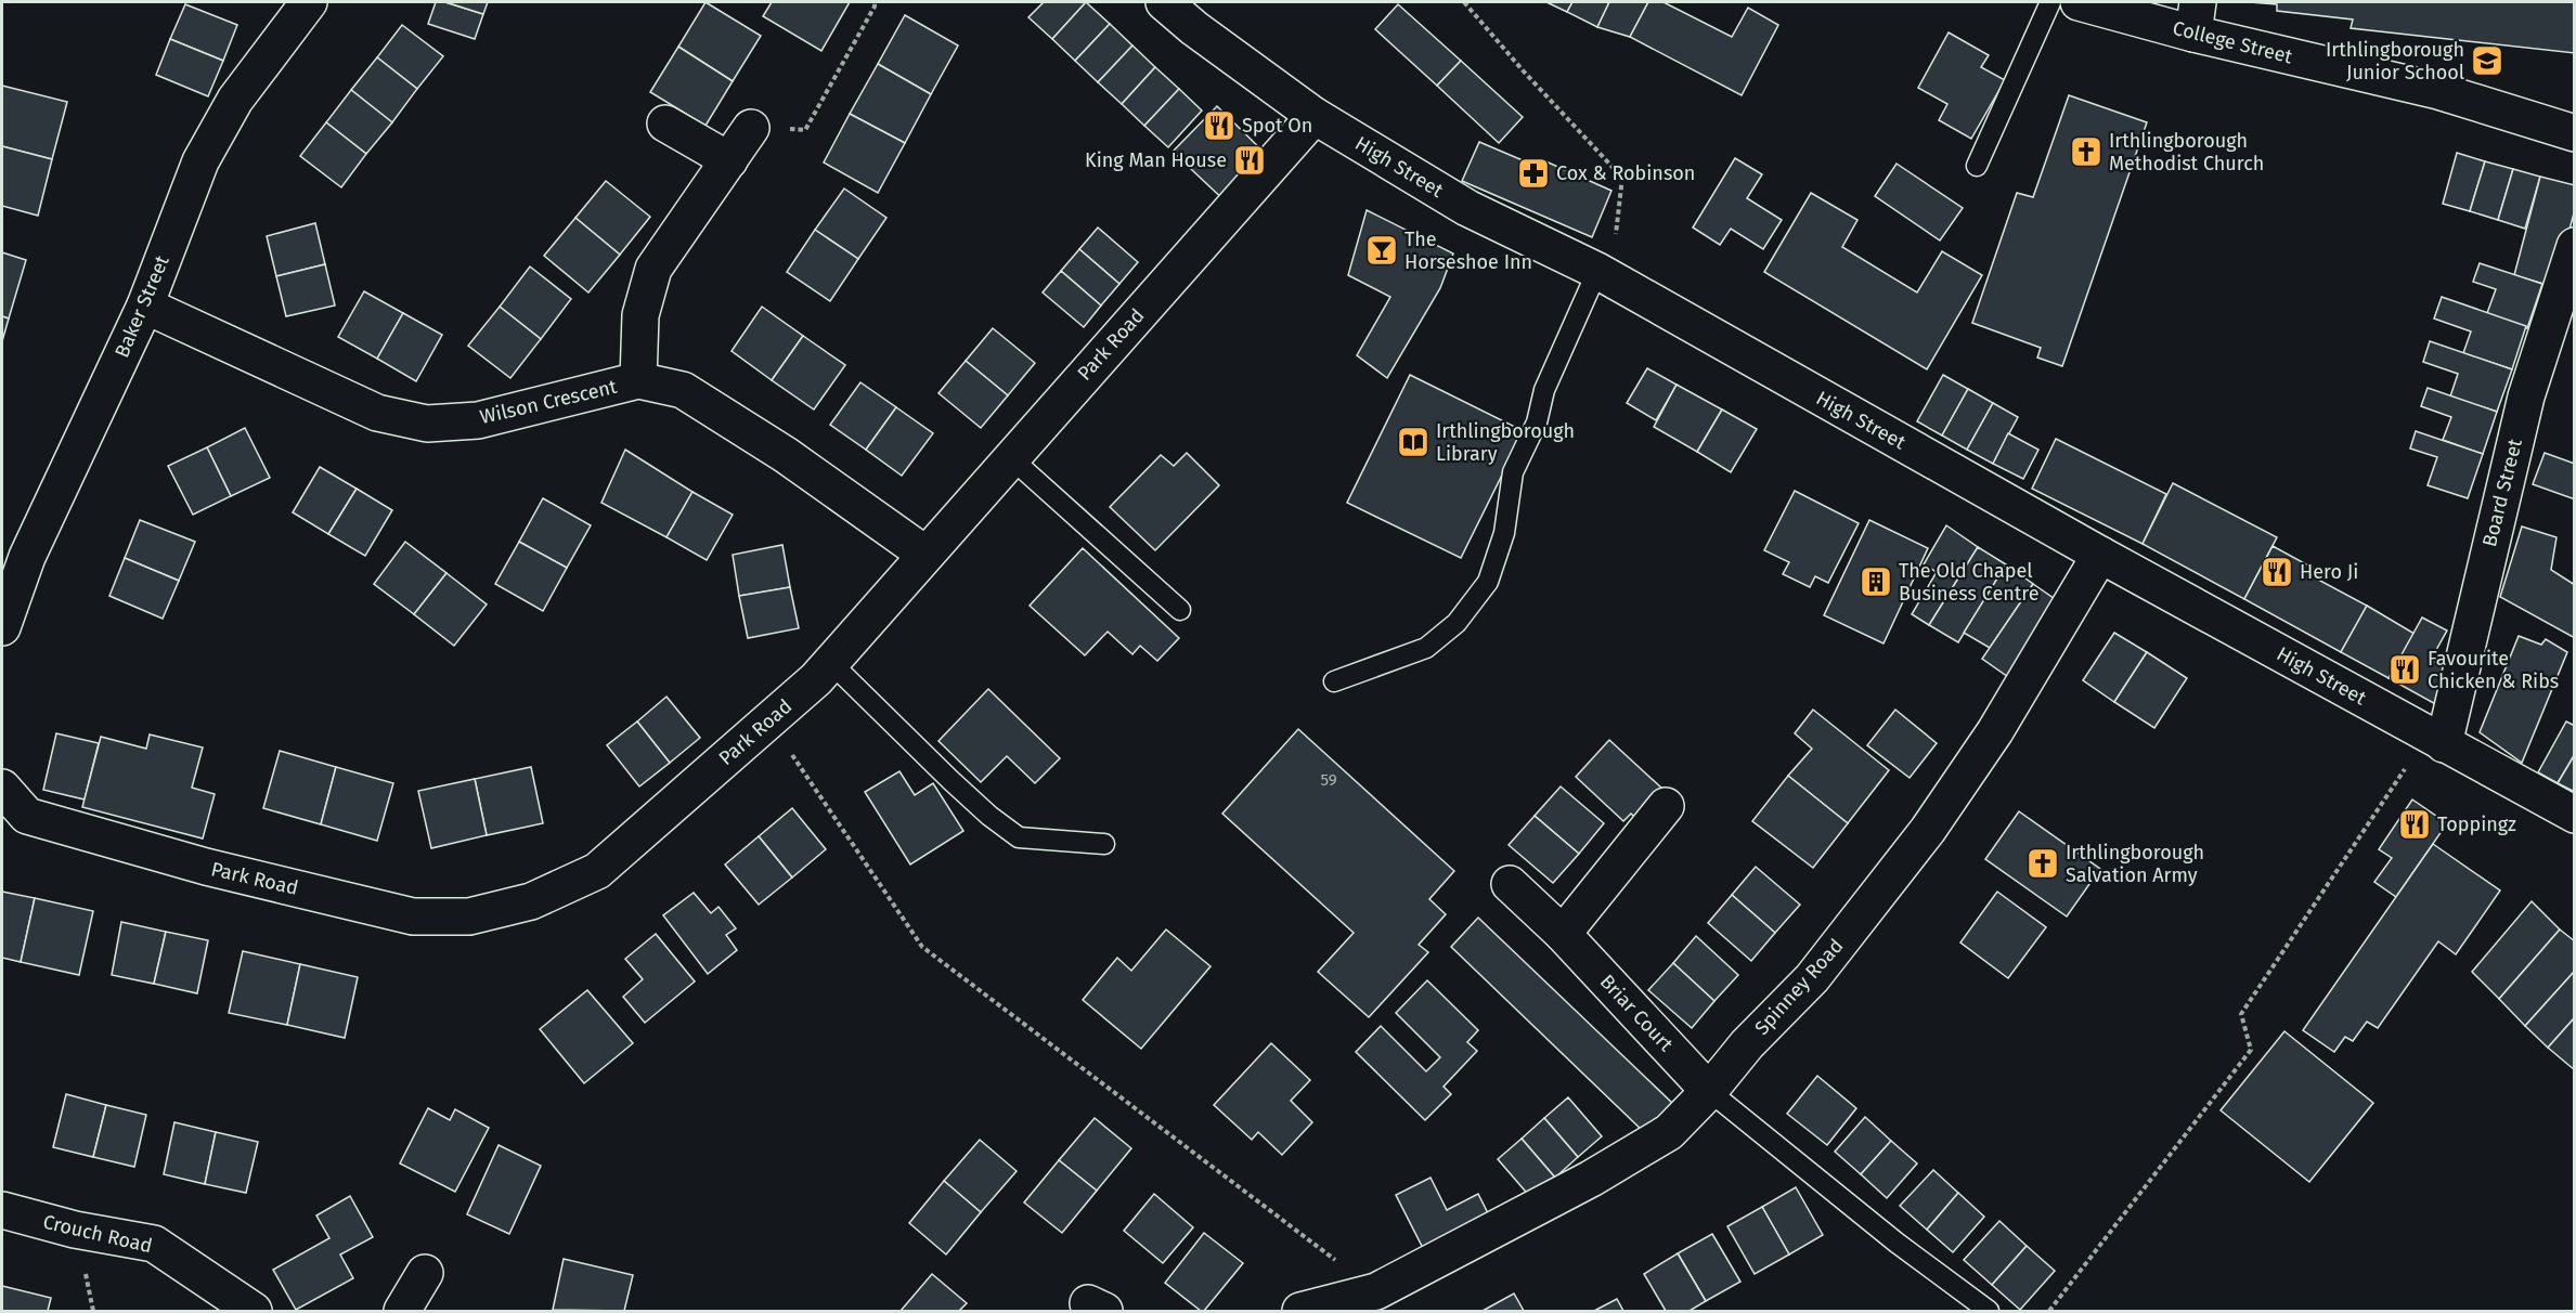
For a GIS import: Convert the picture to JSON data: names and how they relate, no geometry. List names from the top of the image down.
{
  "streets": {
    "street": [
      "College Street",
      "High Street",
      "Baker Street",
      "Park Road",
      "Wilson Crescent",
      "Board Street",
      "Spinney Road",
      "Briar Court",
      "Crouch Road"
    ]
  },
  "crossings": [
    ["High Street", "Park Road"],
    ["High Street", "Board Street"],
    ["High Street", "Spinney Road"],
    ["Baker Street", "Wilson Crescent"],
    ["Park Road", "Wilson Crescent"],
    ["Spinney Road", "Briar Court"]
  ],
  "places": {
    "school or university": ["Irthlingborough Junior School"],
    "restaurant": [
      "Spot On",
      "King Man House",
      "Hero Ji",
      "Favourite Chicken & Ribs",
      "Toppingz"
    ],
    "church": ["Irthlingborough Methodist Church", "Irthlingborough Salvation Army"],
    "pharmacy": ["Cox & Robinson"],
    "bar": ["The Horseshoe Inn"],
    "library": ["Irthlingborough Library"],
    "building": ["The Old Chapel Business Centre"]
  },
  "house_numbers": ["59"]
}
